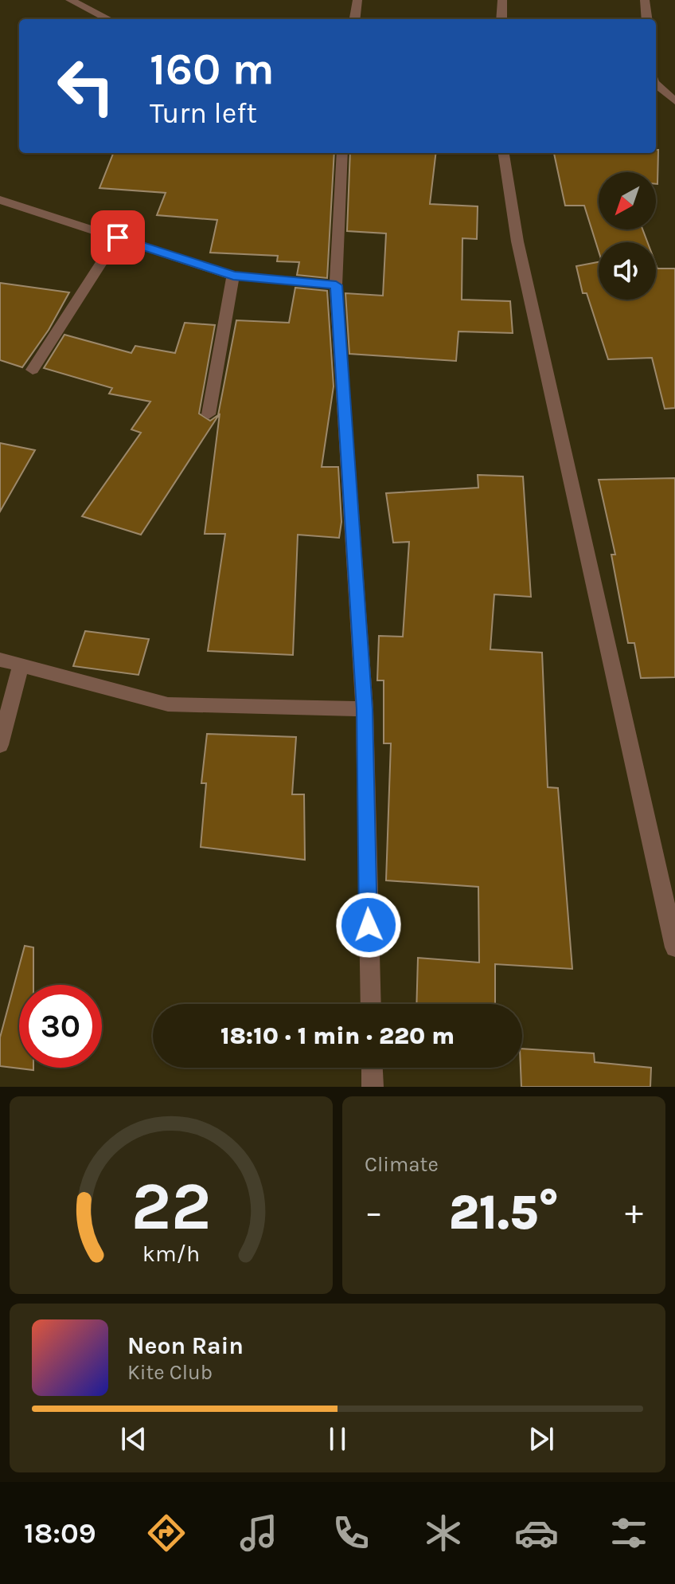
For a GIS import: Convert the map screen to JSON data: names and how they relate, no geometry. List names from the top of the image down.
{
  "north": "bottom left",
  "page": {
    "turn": ["160 m", "Turn left"],
    "limit": "30",
    "trip": "18:10 · 1 min · 220 m",
    "tile": "Climate",
    "heat": ["−", "21.5°", "+"],
    "song": ["Neon Rain", "Kite Club"],
    "tabs": "18:09",
    "gauge": ["22", "km/h"]
  }
}
